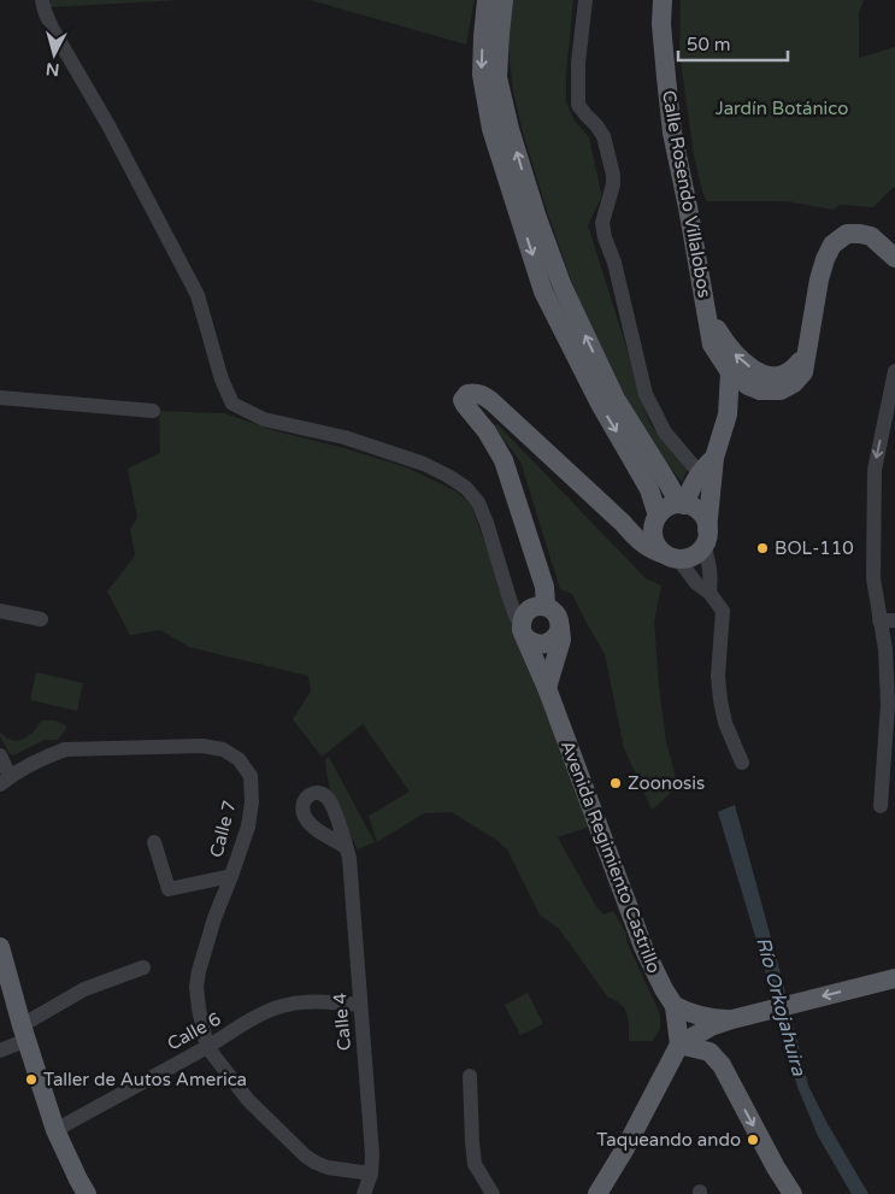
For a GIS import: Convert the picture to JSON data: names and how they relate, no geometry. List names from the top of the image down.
{
  "streets": {
    "main road": ["Calle Rosendo Villalobos", "Avenida Regimiento Castrillo"],
    "street": ["Calle 7", "Calle 4", "Calle 6"]
  },
  "crossings": [
    ["Calle 7", "Calle 6"],
    ["Calle 4", "Calle 6"]
  ],
  "water": ["Río Orkojahuira"],
  "parks": ["Jardín Botánico"],
  "places": [
    "BOL-110",
    "Zoonosis",
    "Taller de Autos America",
    "Taqueando ando"
  ],
  "scale_bar": "50 m",
  "north": "bottom"
}
